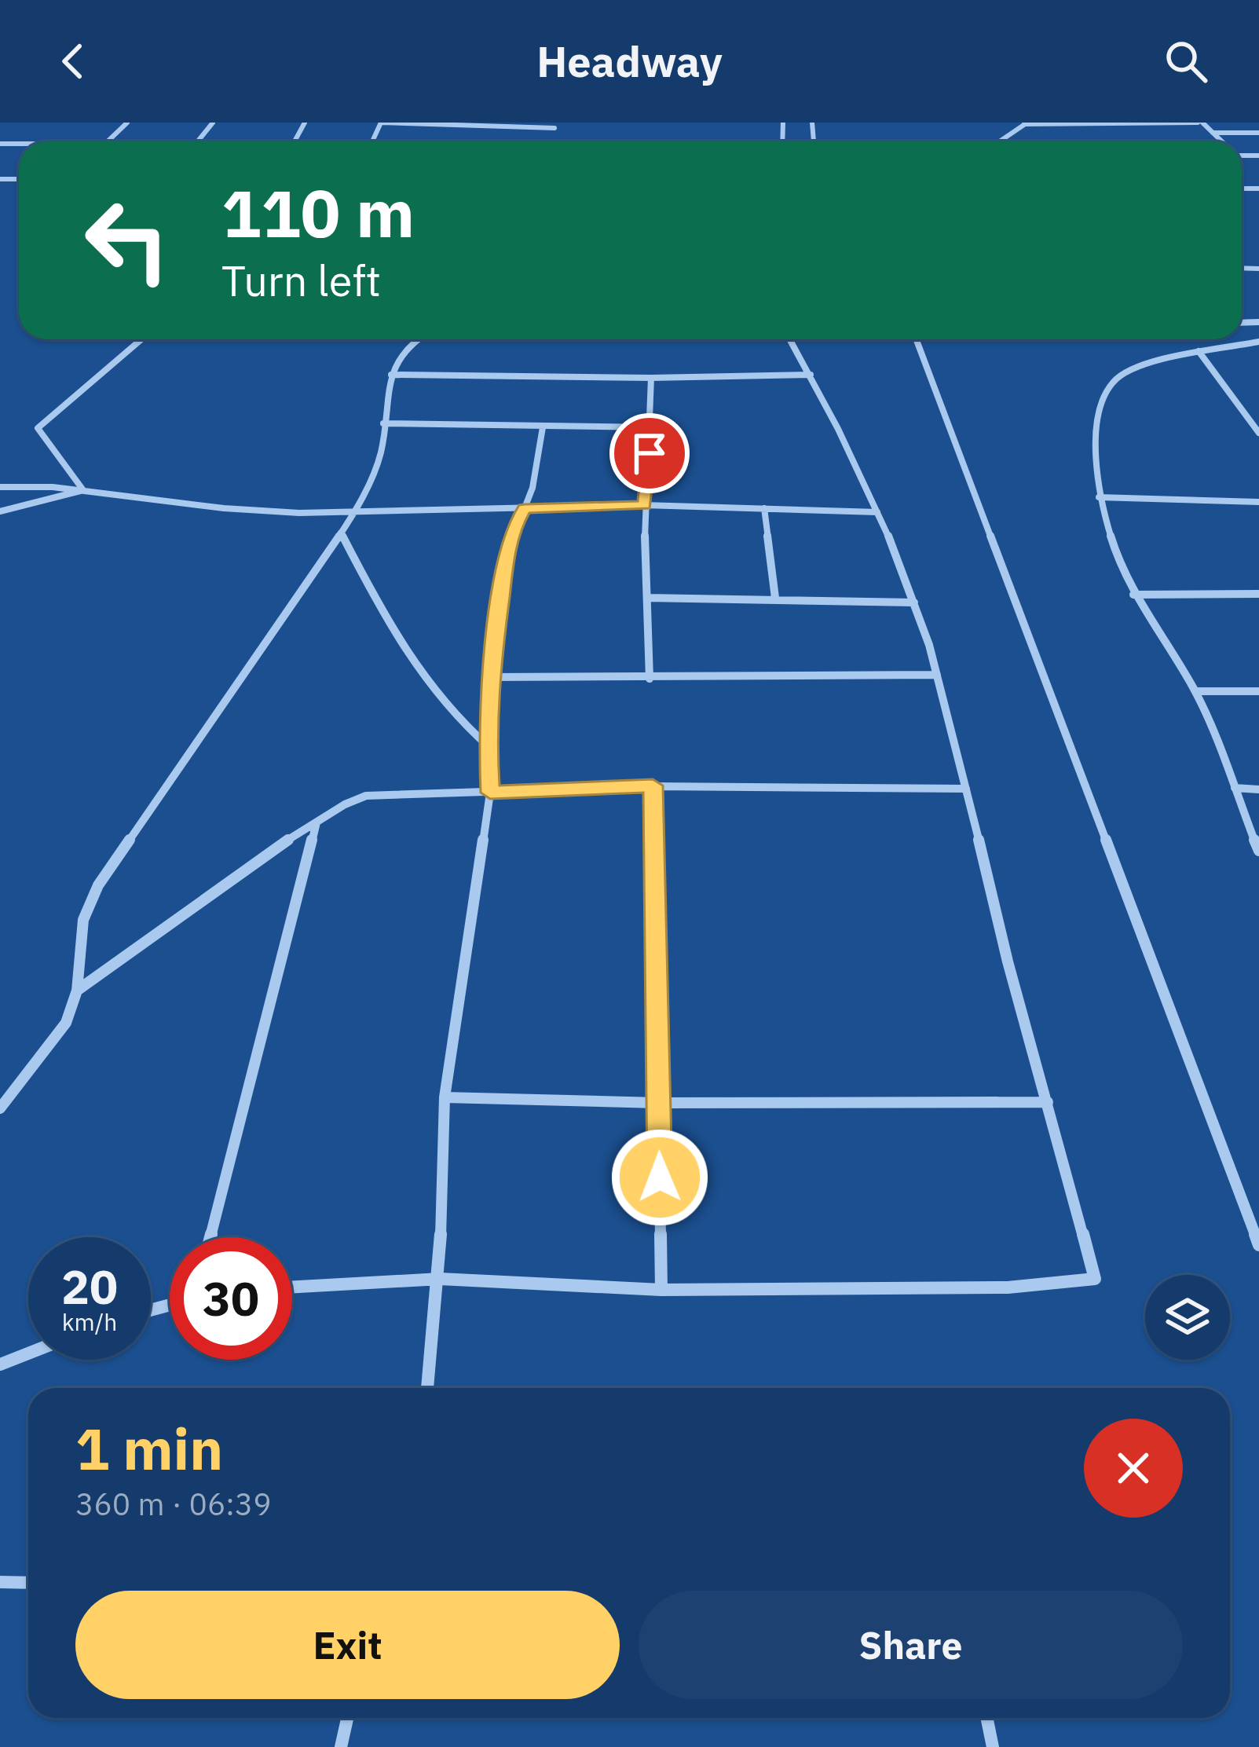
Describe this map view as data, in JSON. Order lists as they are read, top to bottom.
{
  "page": {
    "header": "Headway",
    "turn": ["110 m", "Turn left"],
    "speed": "20 km/h",
    "limit": "30",
    "heading": ["1 min", "360 m · 06:39"],
    "buttons": ["Exit", "Share"]
  }
}
